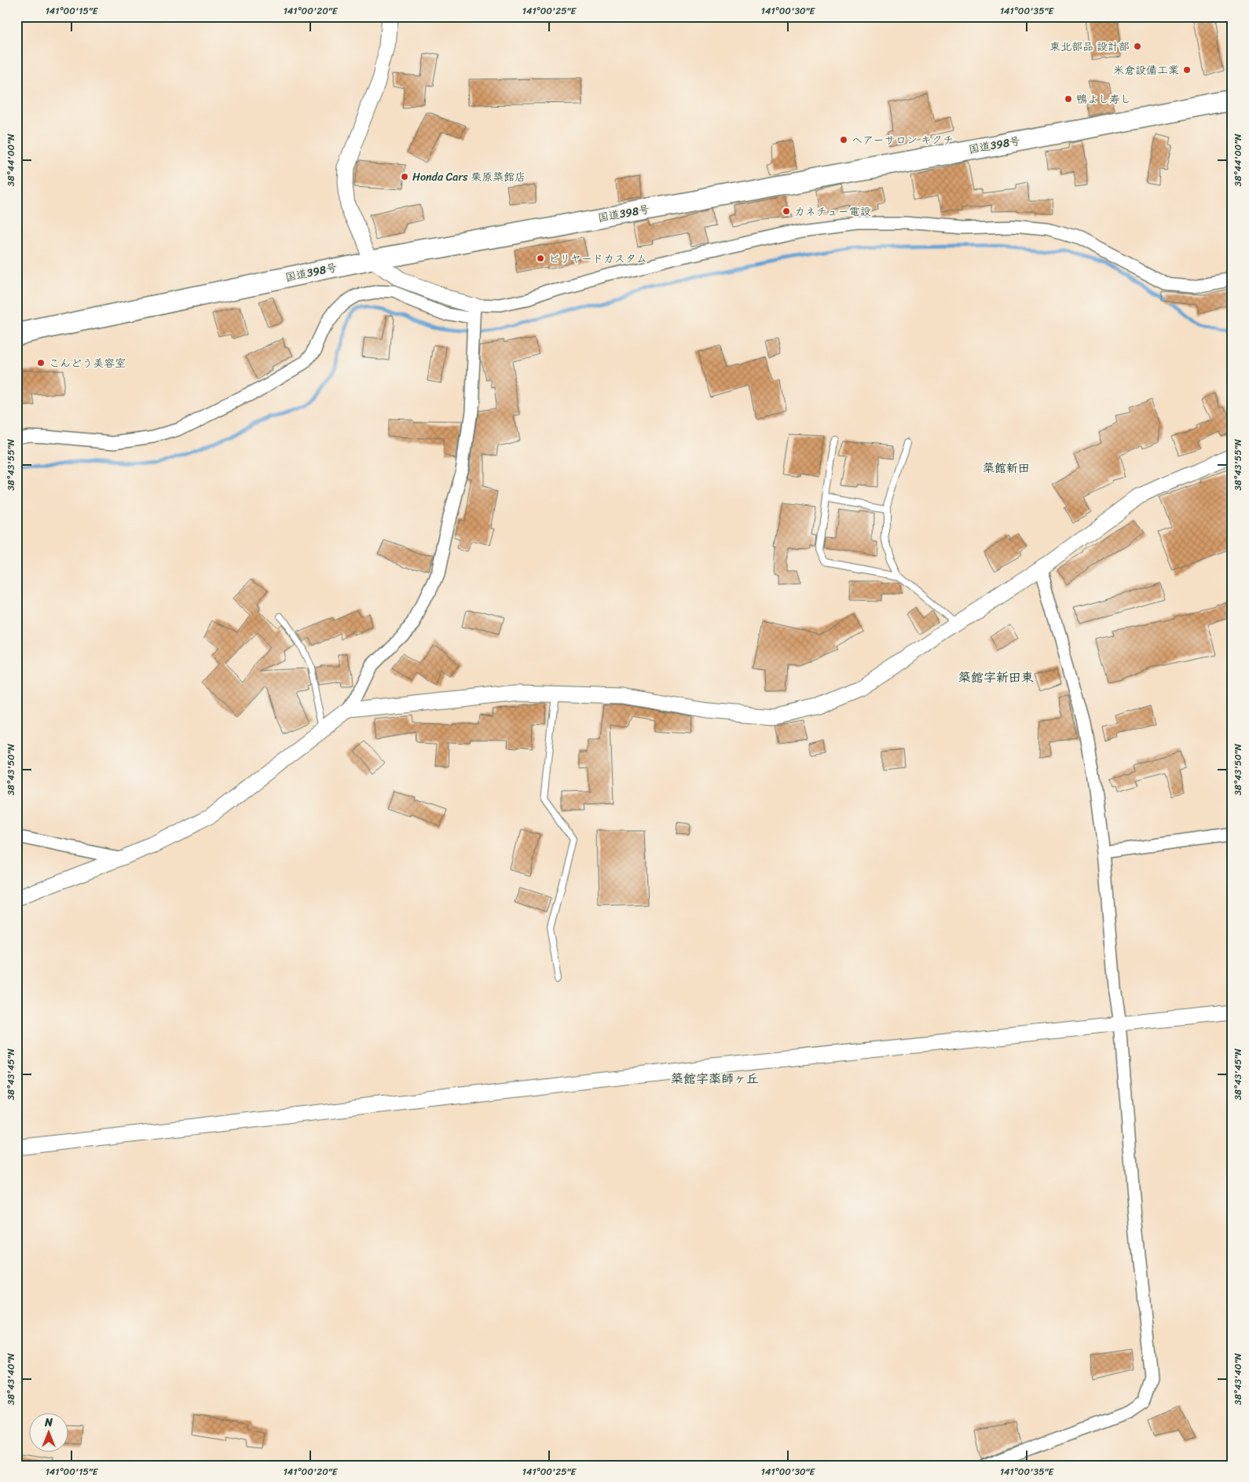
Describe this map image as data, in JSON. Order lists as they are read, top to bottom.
{
  "streets": {
    "highway": ["国道398号"]
  },
  "districts": ["築館新田", "築館字新田東", "築館字薬師ヶ丘"],
  "places": [
    "東北部品 設計部",
    "米倉設備工業",
    "鴨よし寿し",
    "ヘアーサロン キクチ",
    "Honda Cars 栗原築館店",
    "カネチュー電設",
    "ビリヤードカスタム",
    "こんどう美容室"
  ],
  "north": "top",
  "coordinates": [
    "141°00'15\"E",
    "141°00'20\"E",
    "141°00'25\"E",
    "141°00'30\"E",
    "141°00'35\"E",
    "38°44'00\"N",
    "38°43'55\"N",
    "38°43'50\"N",
    "38°43'45\"N",
    "38°43'40\"N"
  ]
}
